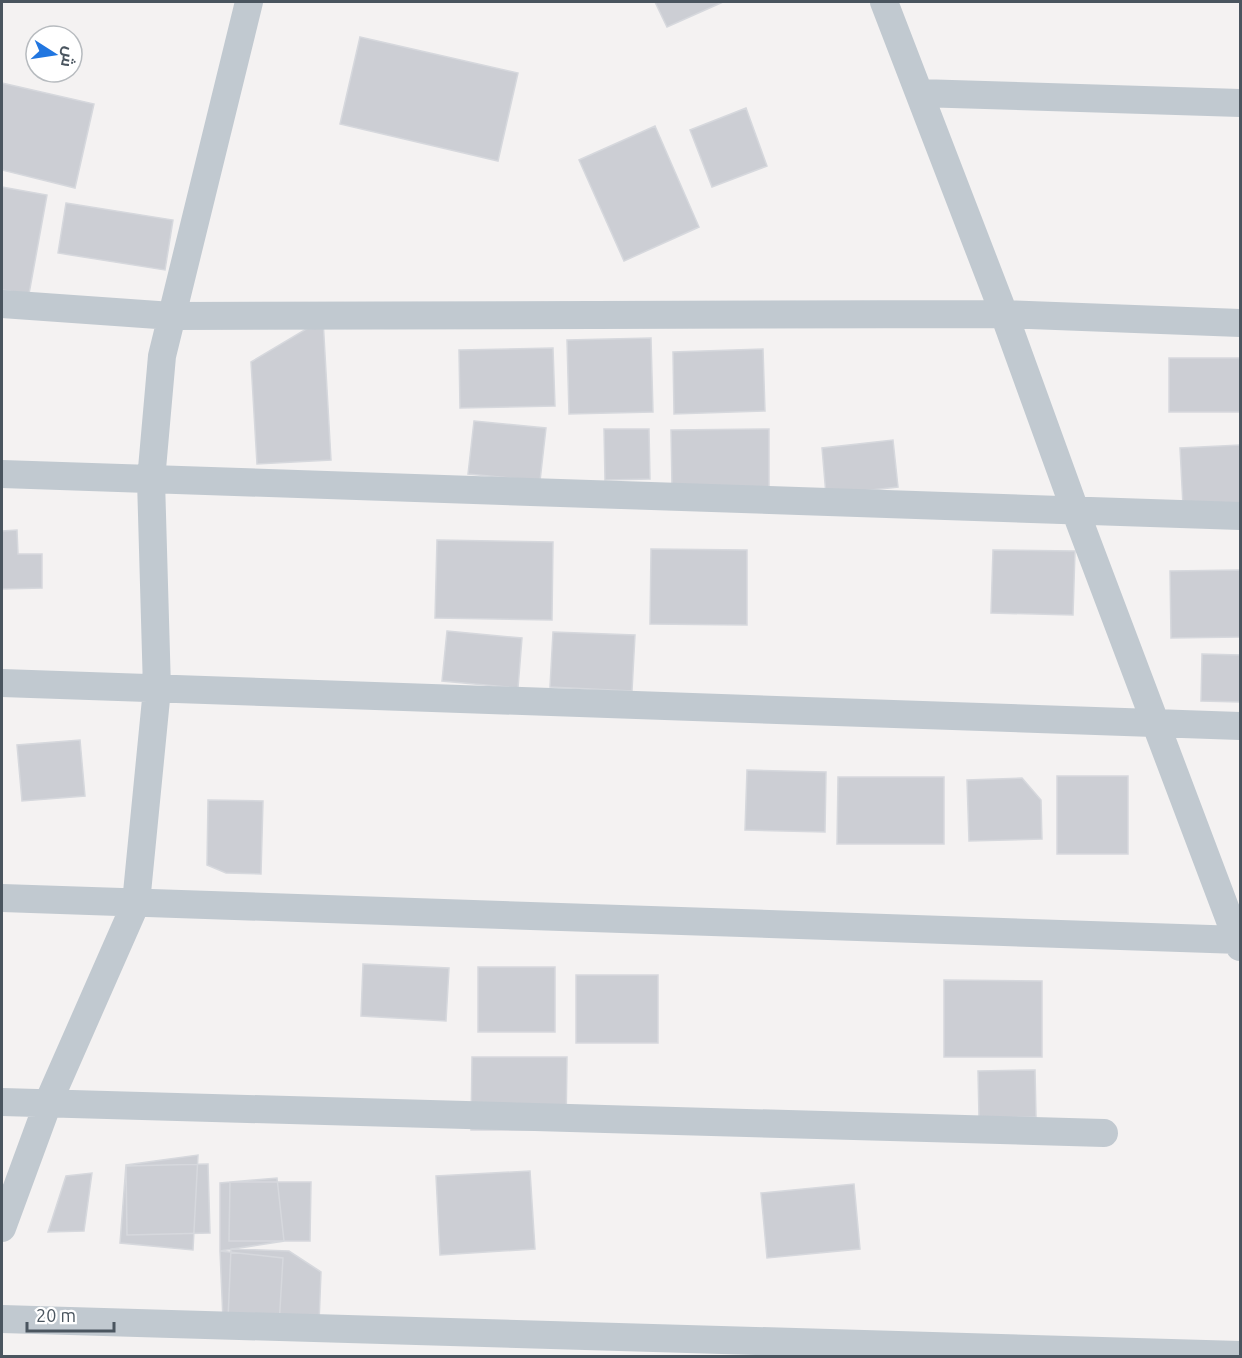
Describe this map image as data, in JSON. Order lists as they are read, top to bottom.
{
  "scale_bar": "20 m",
  "north": "right"
}
